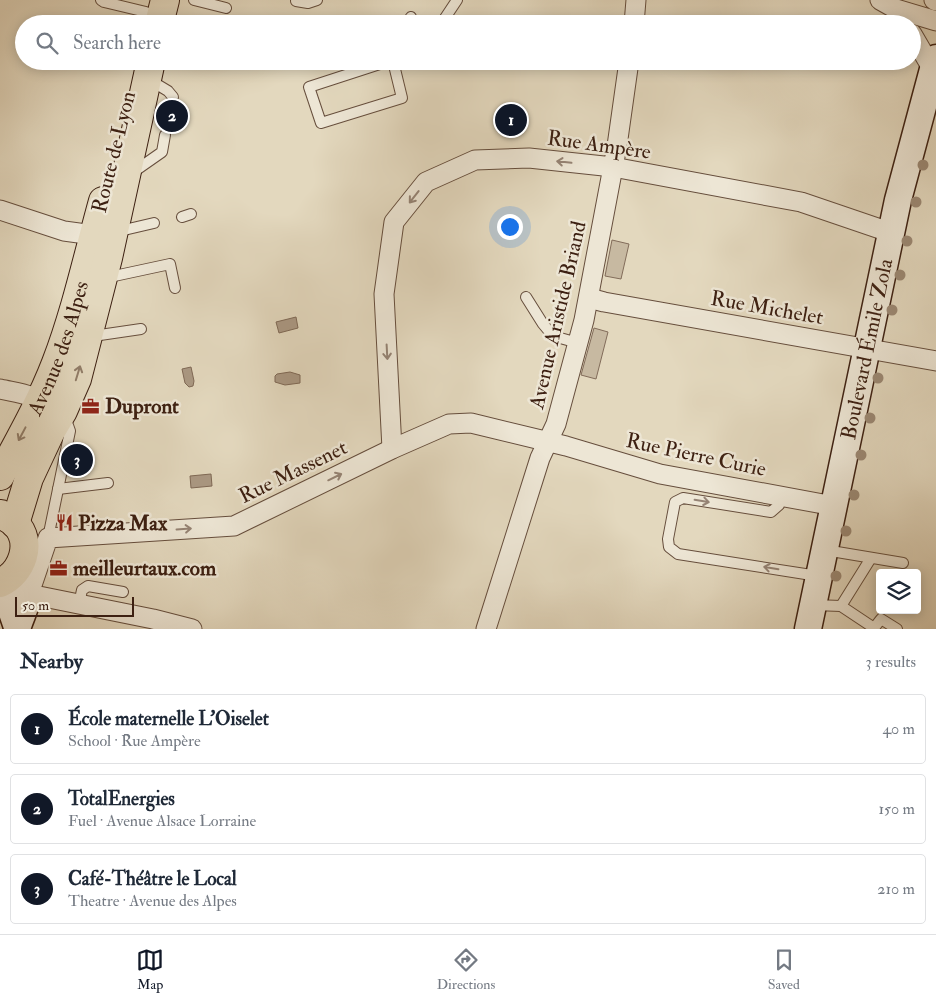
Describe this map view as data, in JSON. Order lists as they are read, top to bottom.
{
  "streets": {
    "main road": ["Route de Lyon", "Avenue des Alpes", "Boulevard Émile Zola"],
    "street": [
      "Rue Ampère",
      "Rue Michelet",
      "Avenue Aristide Briand",
      "Rue Pierre Curie",
      "Rue Massenet"
    ]
  },
  "crossings": [
    ["Rue Ampère", "Avenue Aristide Briand"],
    ["Rue Ampère", "Boulevard Émile Zola"],
    ["Rue Ampère", "Rue Massenet"],
    ["Route de Lyon", "Avenue des Alpes"],
    ["Rue Michelet", "Avenue Aristide Briand"],
    ["Rue Michelet", "Boulevard Émile Zola"],
    ["Avenue Aristide Briand", "Rue Pierre Curie"],
    ["Avenue Aristide Briand", "Rue Massenet"],
    ["Boulevard Émile Zola", "Rue Pierre Curie"],
    ["Rue Pierre Curie", "Rue Massenet"]
  ],
  "one_way": ["Rue Massenet"],
  "places": {
    "office": ["Dupront", "meilleurtaux.com"],
    "restaurant": ["Pizza Max"]
  },
  "scale_bar": "50 m",
  "page": {
    "search": "Search here",
    "pins": ["2", "1", "3"],
    "scale": "50 m",
    "heading": ["Nearby", "3 results"],
    "list": [
      {
        "mark": "1",
        "name": "École maternelle L'Oiselet",
        "note": "School · Rue Ampère",
        "value": "40 m"
      },
      {
        "mark": "2",
        "name": "TotalEnergies",
        "note": "Fuel · Avenue Alsace Lorraine",
        "value": "150 m"
      },
      {
        "mark": "3",
        "name": "Café-Théâtre le Local",
        "note": "Theatre · Avenue des Alpes",
        "value": "210 m"
      }
    ],
    "nav": ["Map", "Directions", "Saved"]
  }
}
